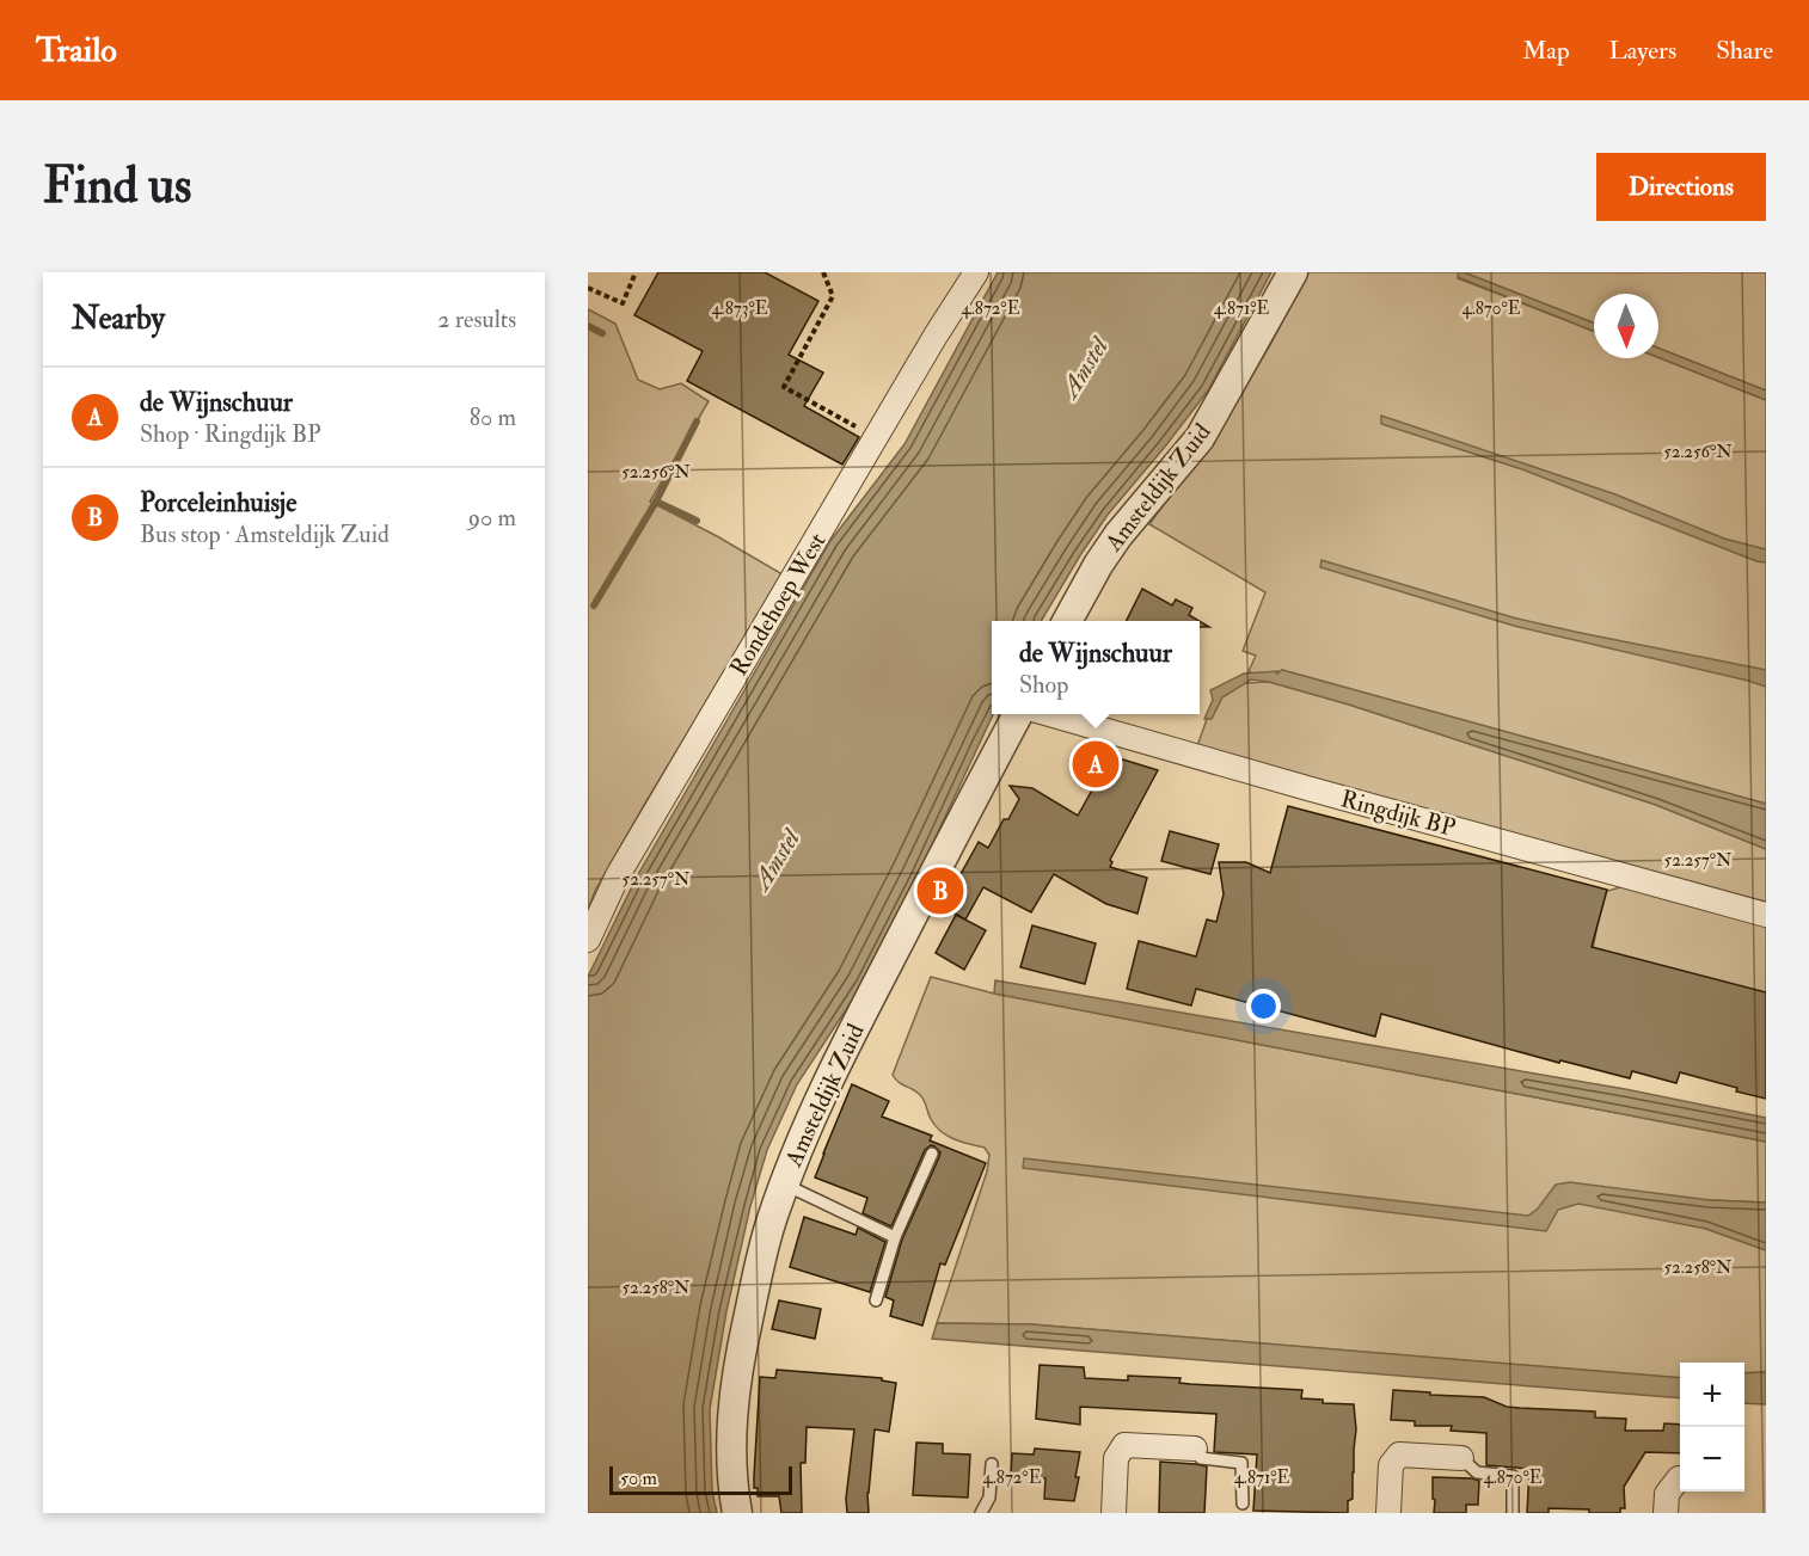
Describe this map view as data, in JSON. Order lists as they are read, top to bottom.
{
  "streets": {
    "street": ["Amsteldijk Zuid", "Rondehoep West", "Ringdijk BP"]
  },
  "water": ["Amstel"],
  "scale_bar": "50 m",
  "north": "bottom",
  "page": {
    "header": "Trailo",
    "nav": ["Map", "Layers", "Share"],
    "buttons": "Directions",
    "title": "Find us",
    "heading": ["Nearby", "2 results"],
    "list": [
      {
        "mark": "A",
        "name": "de Wijnschuur",
        "note": "Shop · Ringdijk BP",
        "value": "80 m"
      },
      {
        "mark": "B",
        "name": "Porceleinhuisje",
        "note": "Bus stop · Amsteldijk Zuid",
        "value": "90 m"
      }
    ],
    "popup": ["de Wijnschuur", "Shop"],
    "pins": ["A", "B"],
    "map_buttons": ["+", "−"],
    "scale": "50 m"
  },
  "coordinates": [
    "4.873°E",
    "4.872°E",
    "4.871°E",
    "4.870°E",
    "52.256°N",
    "52.257°N",
    "52.258°N"
  ]
}
